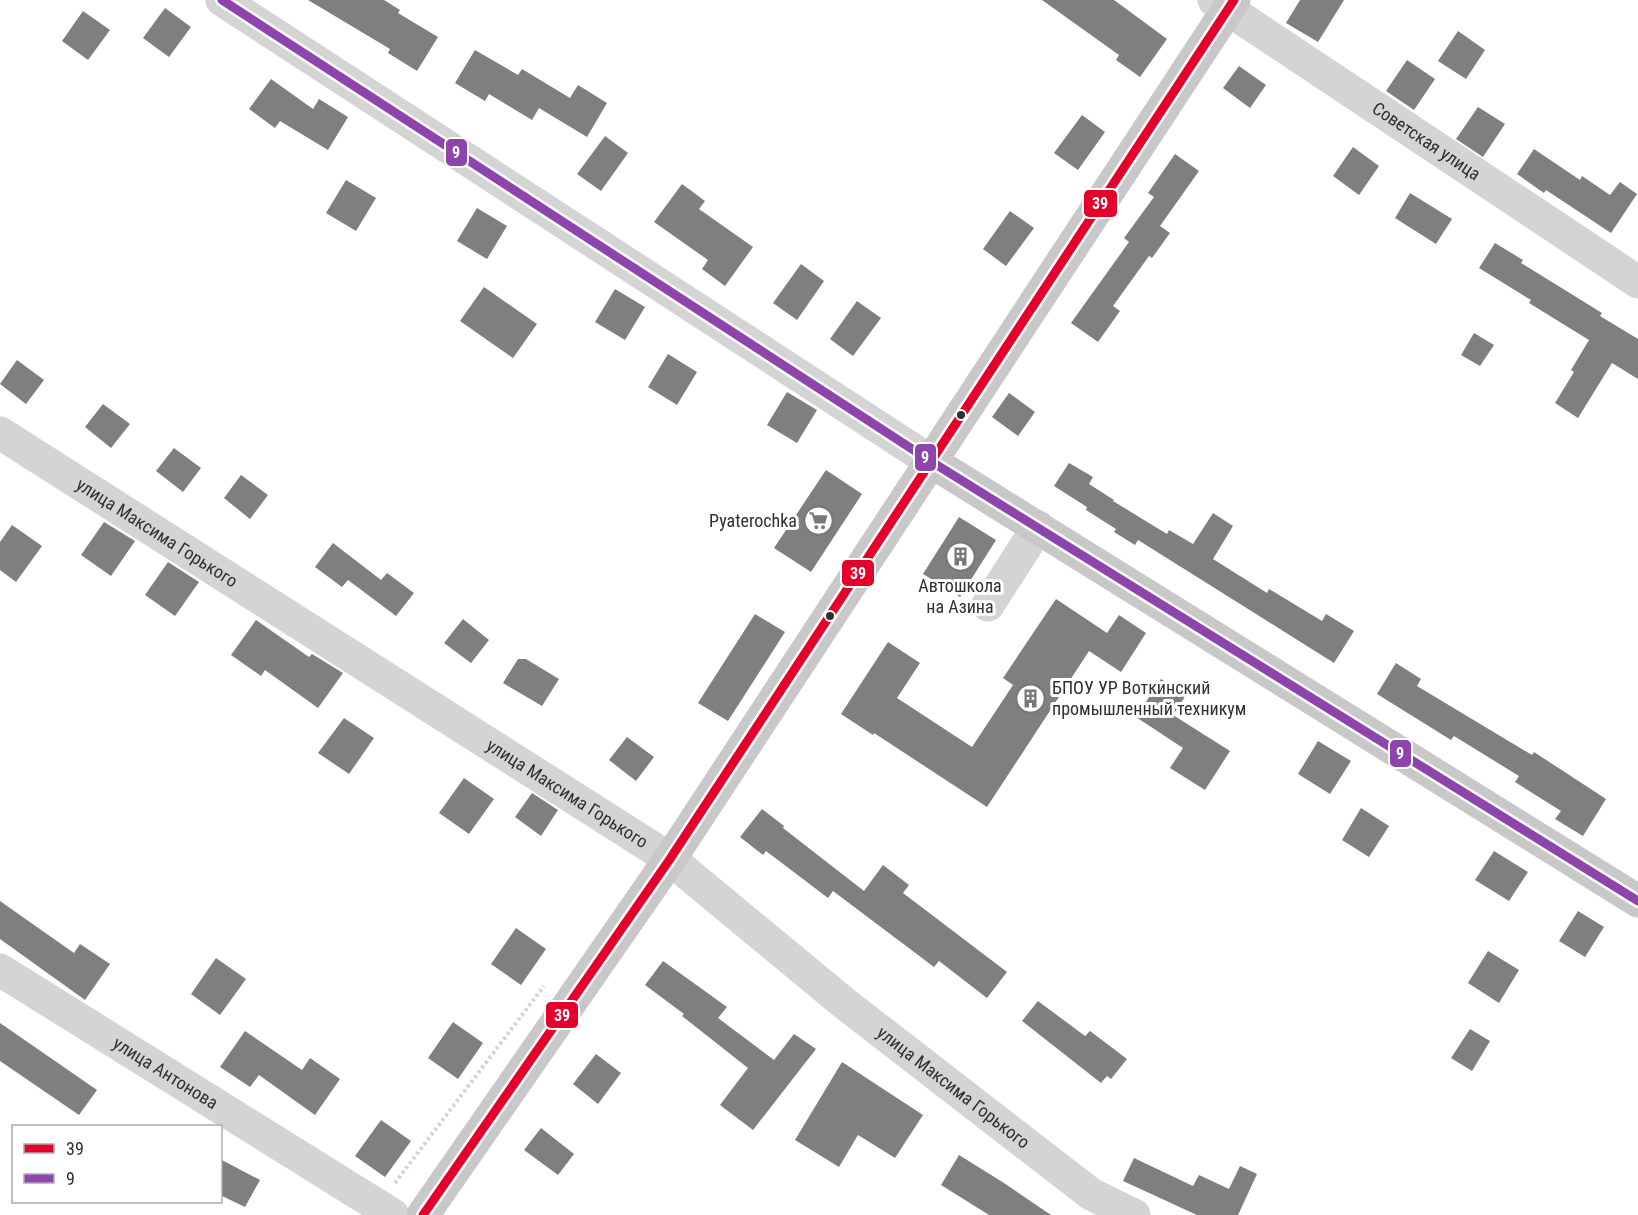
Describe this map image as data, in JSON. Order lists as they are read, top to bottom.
{
  "streets": {
    "street": ["Советская улица", "улица Максима Горького", "улица Антонова"]
  },
  "places": {
    "supermarket": ["Pyaterochka"],
    "building": ["Автошкола на Азина", "БПОУ УР Воткинский промышленный техникум"]
  },
  "lines": ["transit line 39", "transit line 9"],
  "legend": ["39", "9"]
}
